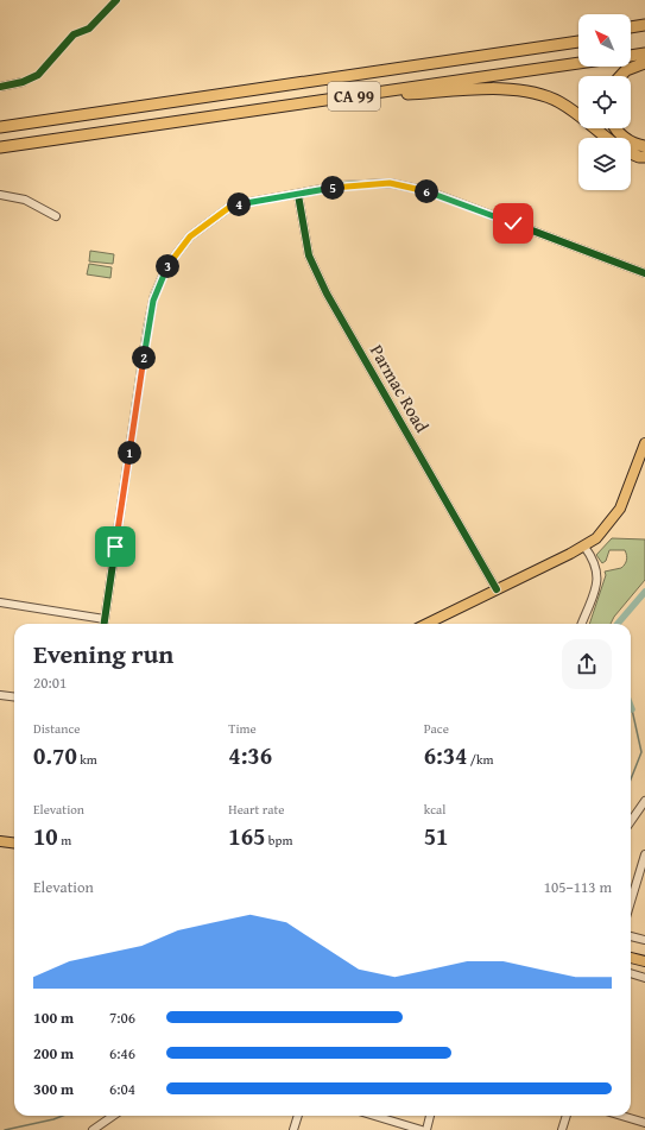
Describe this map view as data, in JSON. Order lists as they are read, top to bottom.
{
  "streets": {
    "highway": ["CA 99"],
    "street": ["Parmac Road"]
  },
  "north": "top left",
  "page": {
    "pins": [
      "5",
      "6",
      "4",
      "3",
      "2",
      "1"
    ],
    "heading": ["Evening run", "20:01"],
    "stats": [
      ["Distance", "0.70 km"],
      ["Time", "4:36"],
      ["Pace", "6:34 /km"],
      ["Elevation", "10 m"],
      ["Heart rate", "165 bpm"],
      ["kcal", "51"]
    ],
    "chart": ["Elevation", "105–113 m"],
    "list": [
      {
        "name": "100 m",
        "note": "7:06"
      },
      {
        "name": "200 m",
        "note": "6:46"
      },
      {
        "name": "300 m",
        "note": "6:04"
      }
    ]
  }
}
